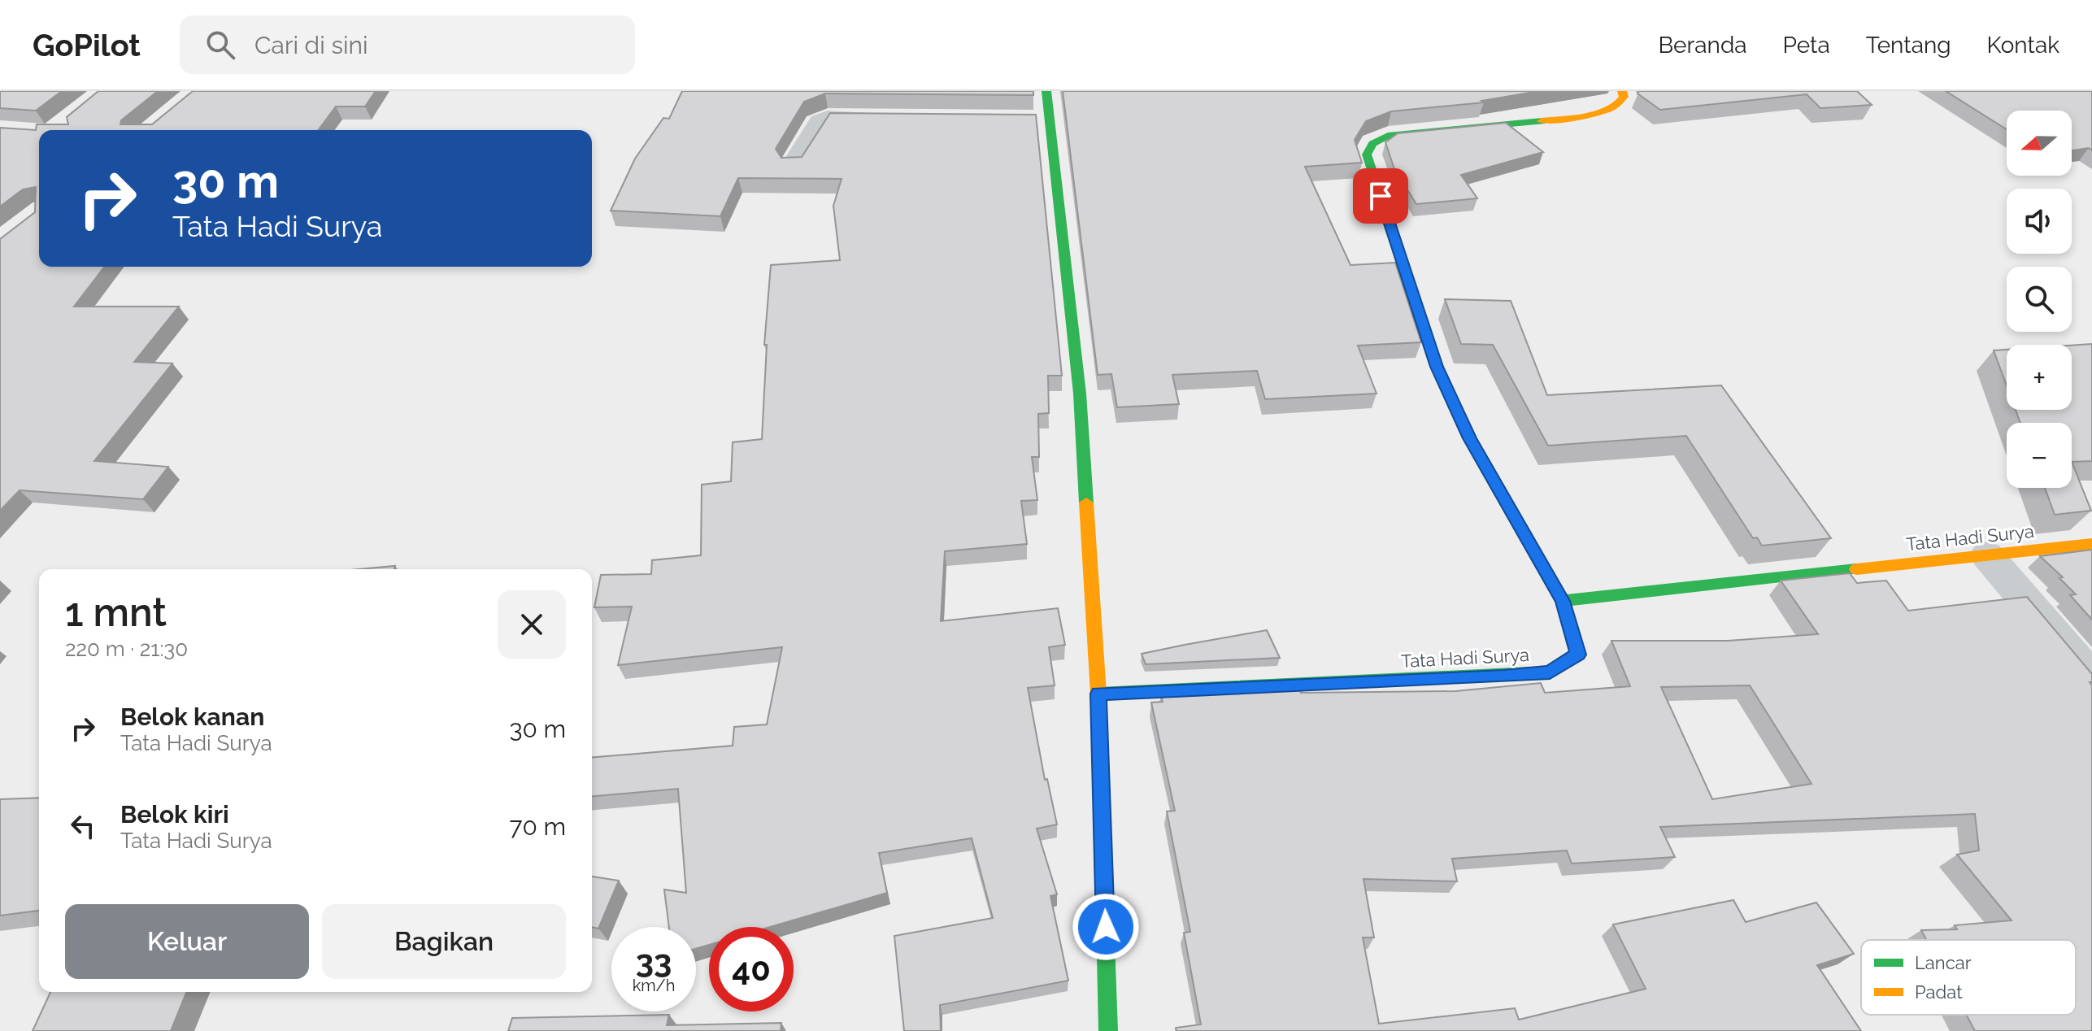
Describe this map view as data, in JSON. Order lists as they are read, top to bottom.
{
  "streets": {
    "street": ["Tata Hadi Surya"]
  },
  "legend": ["Lancar", "Padat"],
  "north": "left",
  "page": {
    "header": "GoPilot",
    "search": "Cari di sini",
    "nav": [
      "Beranda",
      "Peta",
      "Tentang",
      "Kontak"
    ],
    "map_buttons": ["+", "−"],
    "turn": ["30 m", "Tata Hadi Surya"],
    "heading": ["1 mnt", "220 m · 21:30"],
    "list": [
      {
        "name": "Belok kanan",
        "note": "Tata Hadi Surya",
        "value": "30 m"
      },
      {
        "name": "Belok kiri",
        "note": "Tata Hadi Surya",
        "value": "70 m"
      }
    ],
    "buttons": ["Keluar", "Bagikan"],
    "speed": "33 km/h",
    "limit": "40"
  }
}
